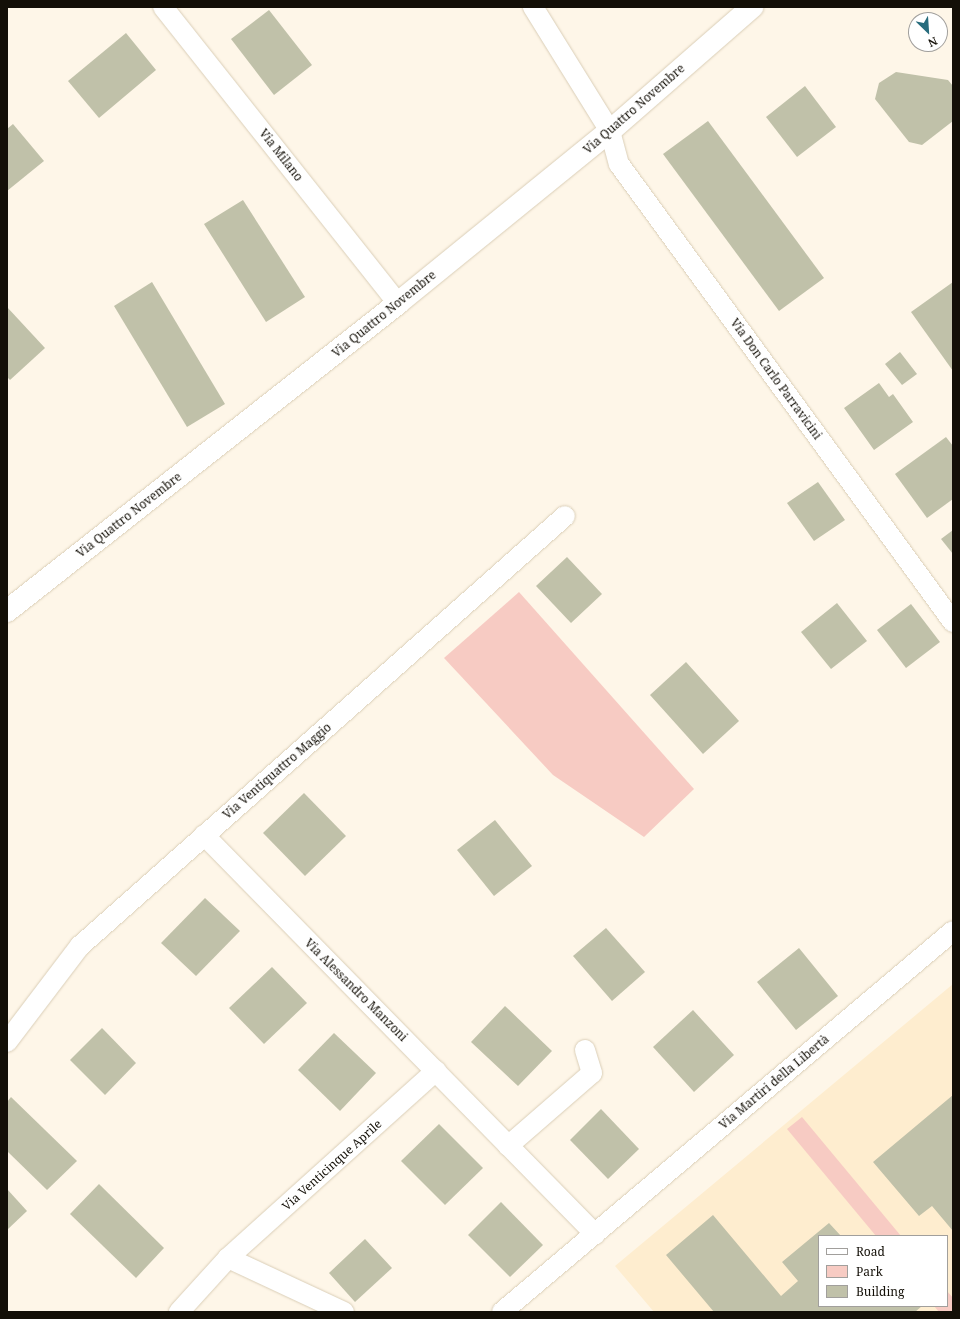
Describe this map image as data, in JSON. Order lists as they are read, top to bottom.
{
  "streets": {
    "street": [
      "Via Quattro Novembre",
      "Via Milano",
      "Via Don Carlo Parravicini",
      "Via Ventiquattro Maggio",
      "Via Alessandro Manzoni",
      "Via Martiri della Libertà",
      "Via Venticinque Aprile"
    ]
  },
  "crossings": [
    ["Via Quattro Novembre", "Via Milano"],
    ["Via Quattro Novembre", "Via Don Carlo Parravicini"],
    ["Via Ventiquattro Maggio", "Via Alessandro Manzoni"],
    ["Via Alessandro Manzoni", "Via Martiri della Libertà"],
    ["Via Alessandro Manzoni", "Via Venticinque Aprile"]
  ],
  "legend": ["Road", "Park", "Building"],
  "north": "bottom right"
}
